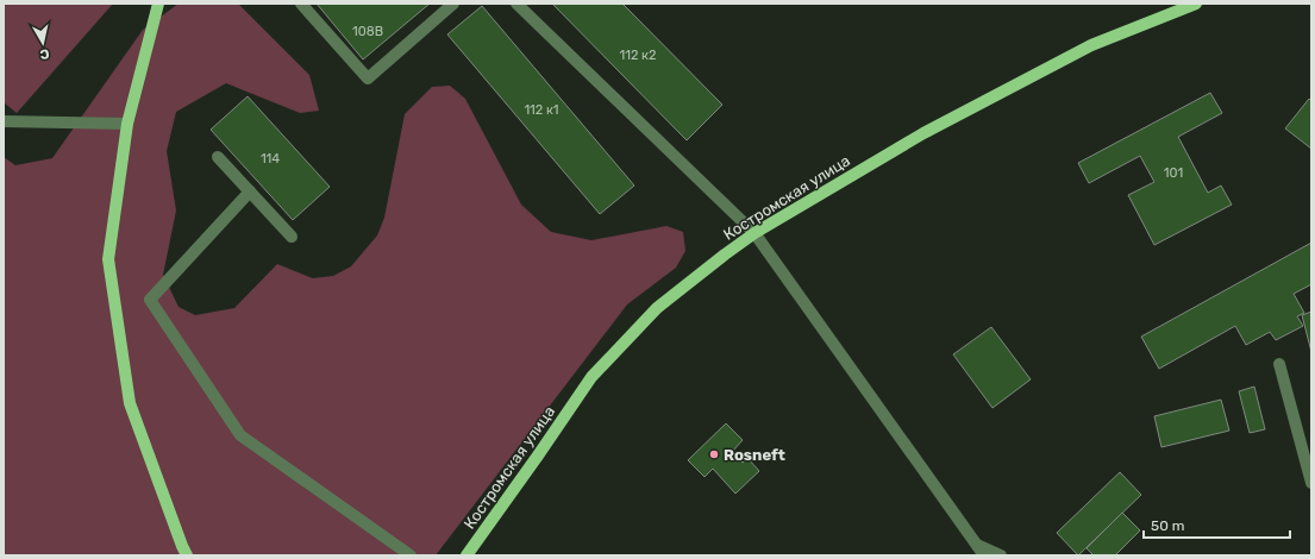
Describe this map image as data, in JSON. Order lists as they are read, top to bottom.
{
  "streets": {
    "main road": ["Костромская улица"]
  },
  "places": ["Rosneft"],
  "house_numbers": [
    "108В",
    "112 к2",
    "112 к1",
    "114",
    "101"
  ],
  "scale_bar": "50 m",
  "north": "bottom"
}
